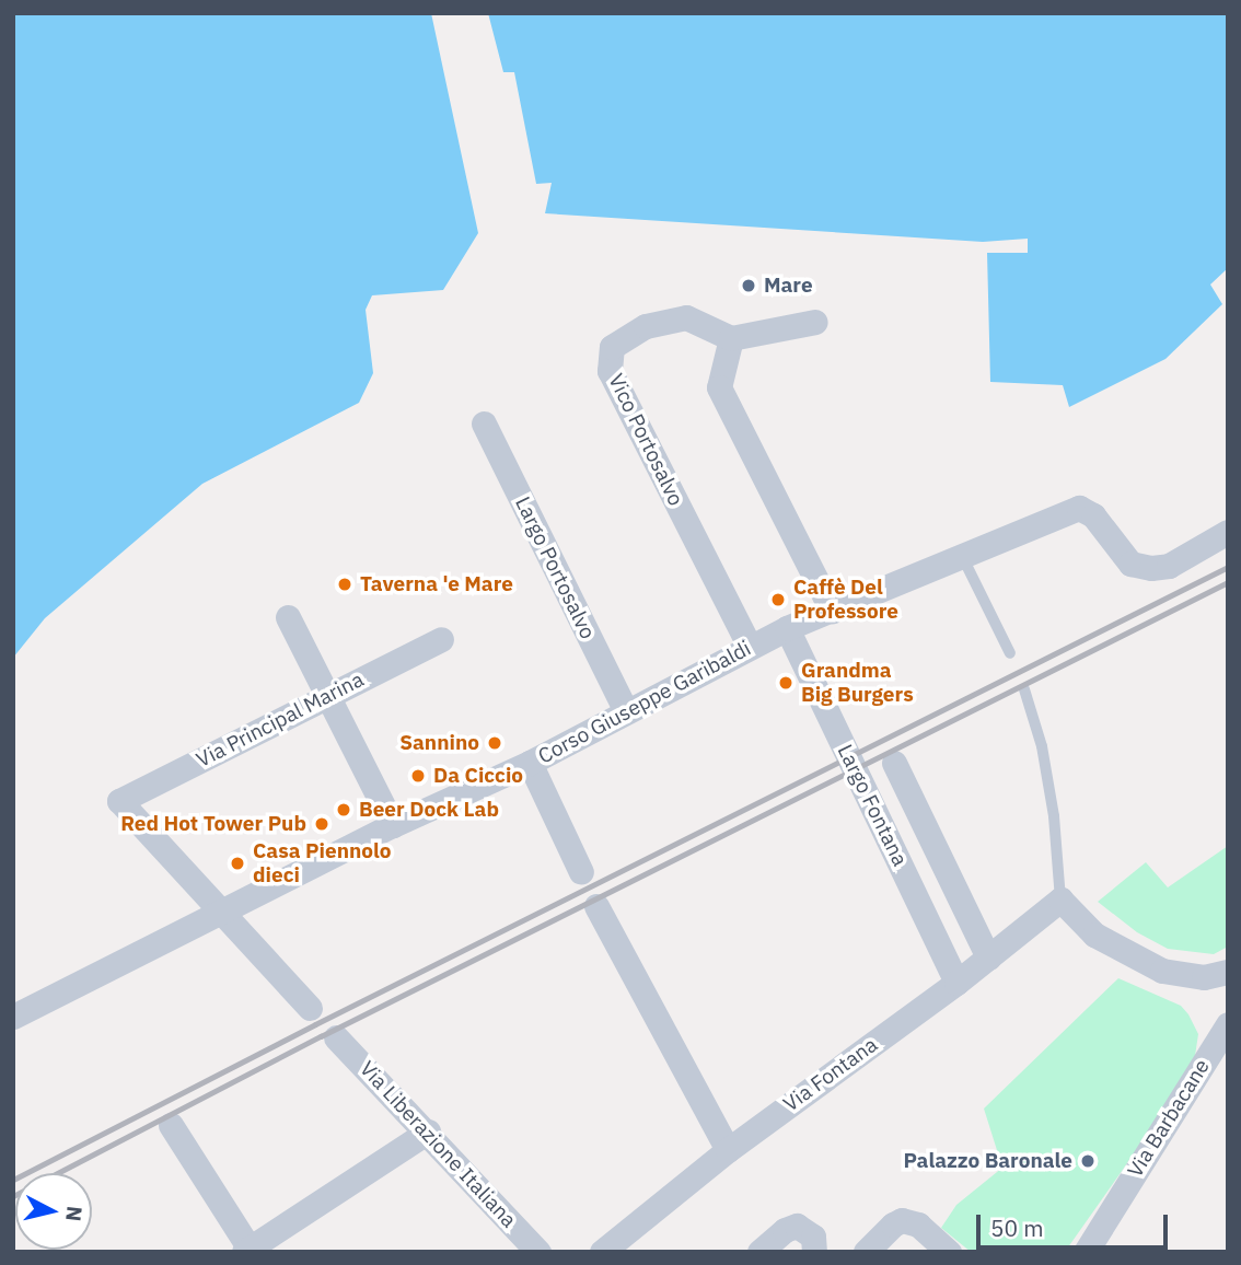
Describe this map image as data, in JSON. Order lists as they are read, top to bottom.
{
  "streets": {
    "street": [
      "Vico Portosalvo",
      "Largo Portosalvo",
      "Corso Giuseppe Garibaldi",
      "Via Principal Marina",
      "Largo Fontana",
      "Via Fontana",
      "Via Barbacane",
      "Via Liberazione Italiana"
    ]
  },
  "crossings": [
    ["Vico Portosalvo", "Corso Giuseppe Garibaldi"],
    ["Largo Portosalvo", "Corso Giuseppe Garibaldi"],
    ["Corso Giuseppe Garibaldi", "Via Principal Marina"],
    ["Corso Giuseppe Garibaldi", "Largo Fontana"],
    ["Largo Fontana", "Via Fontana"]
  ],
  "places": [
    "Mare",
    "Taverna 'e Mare",
    "Caffè Del Professore",
    "Grandma Big Burgers",
    "Sannino",
    "Da Ciccio",
    "Beer Dock Lab",
    "Red Hot Tower Pub",
    "Casa Piennolo dieci",
    "Palazzo Baronale"
  ],
  "scale_bar": "50 m",
  "north": "right"
}
